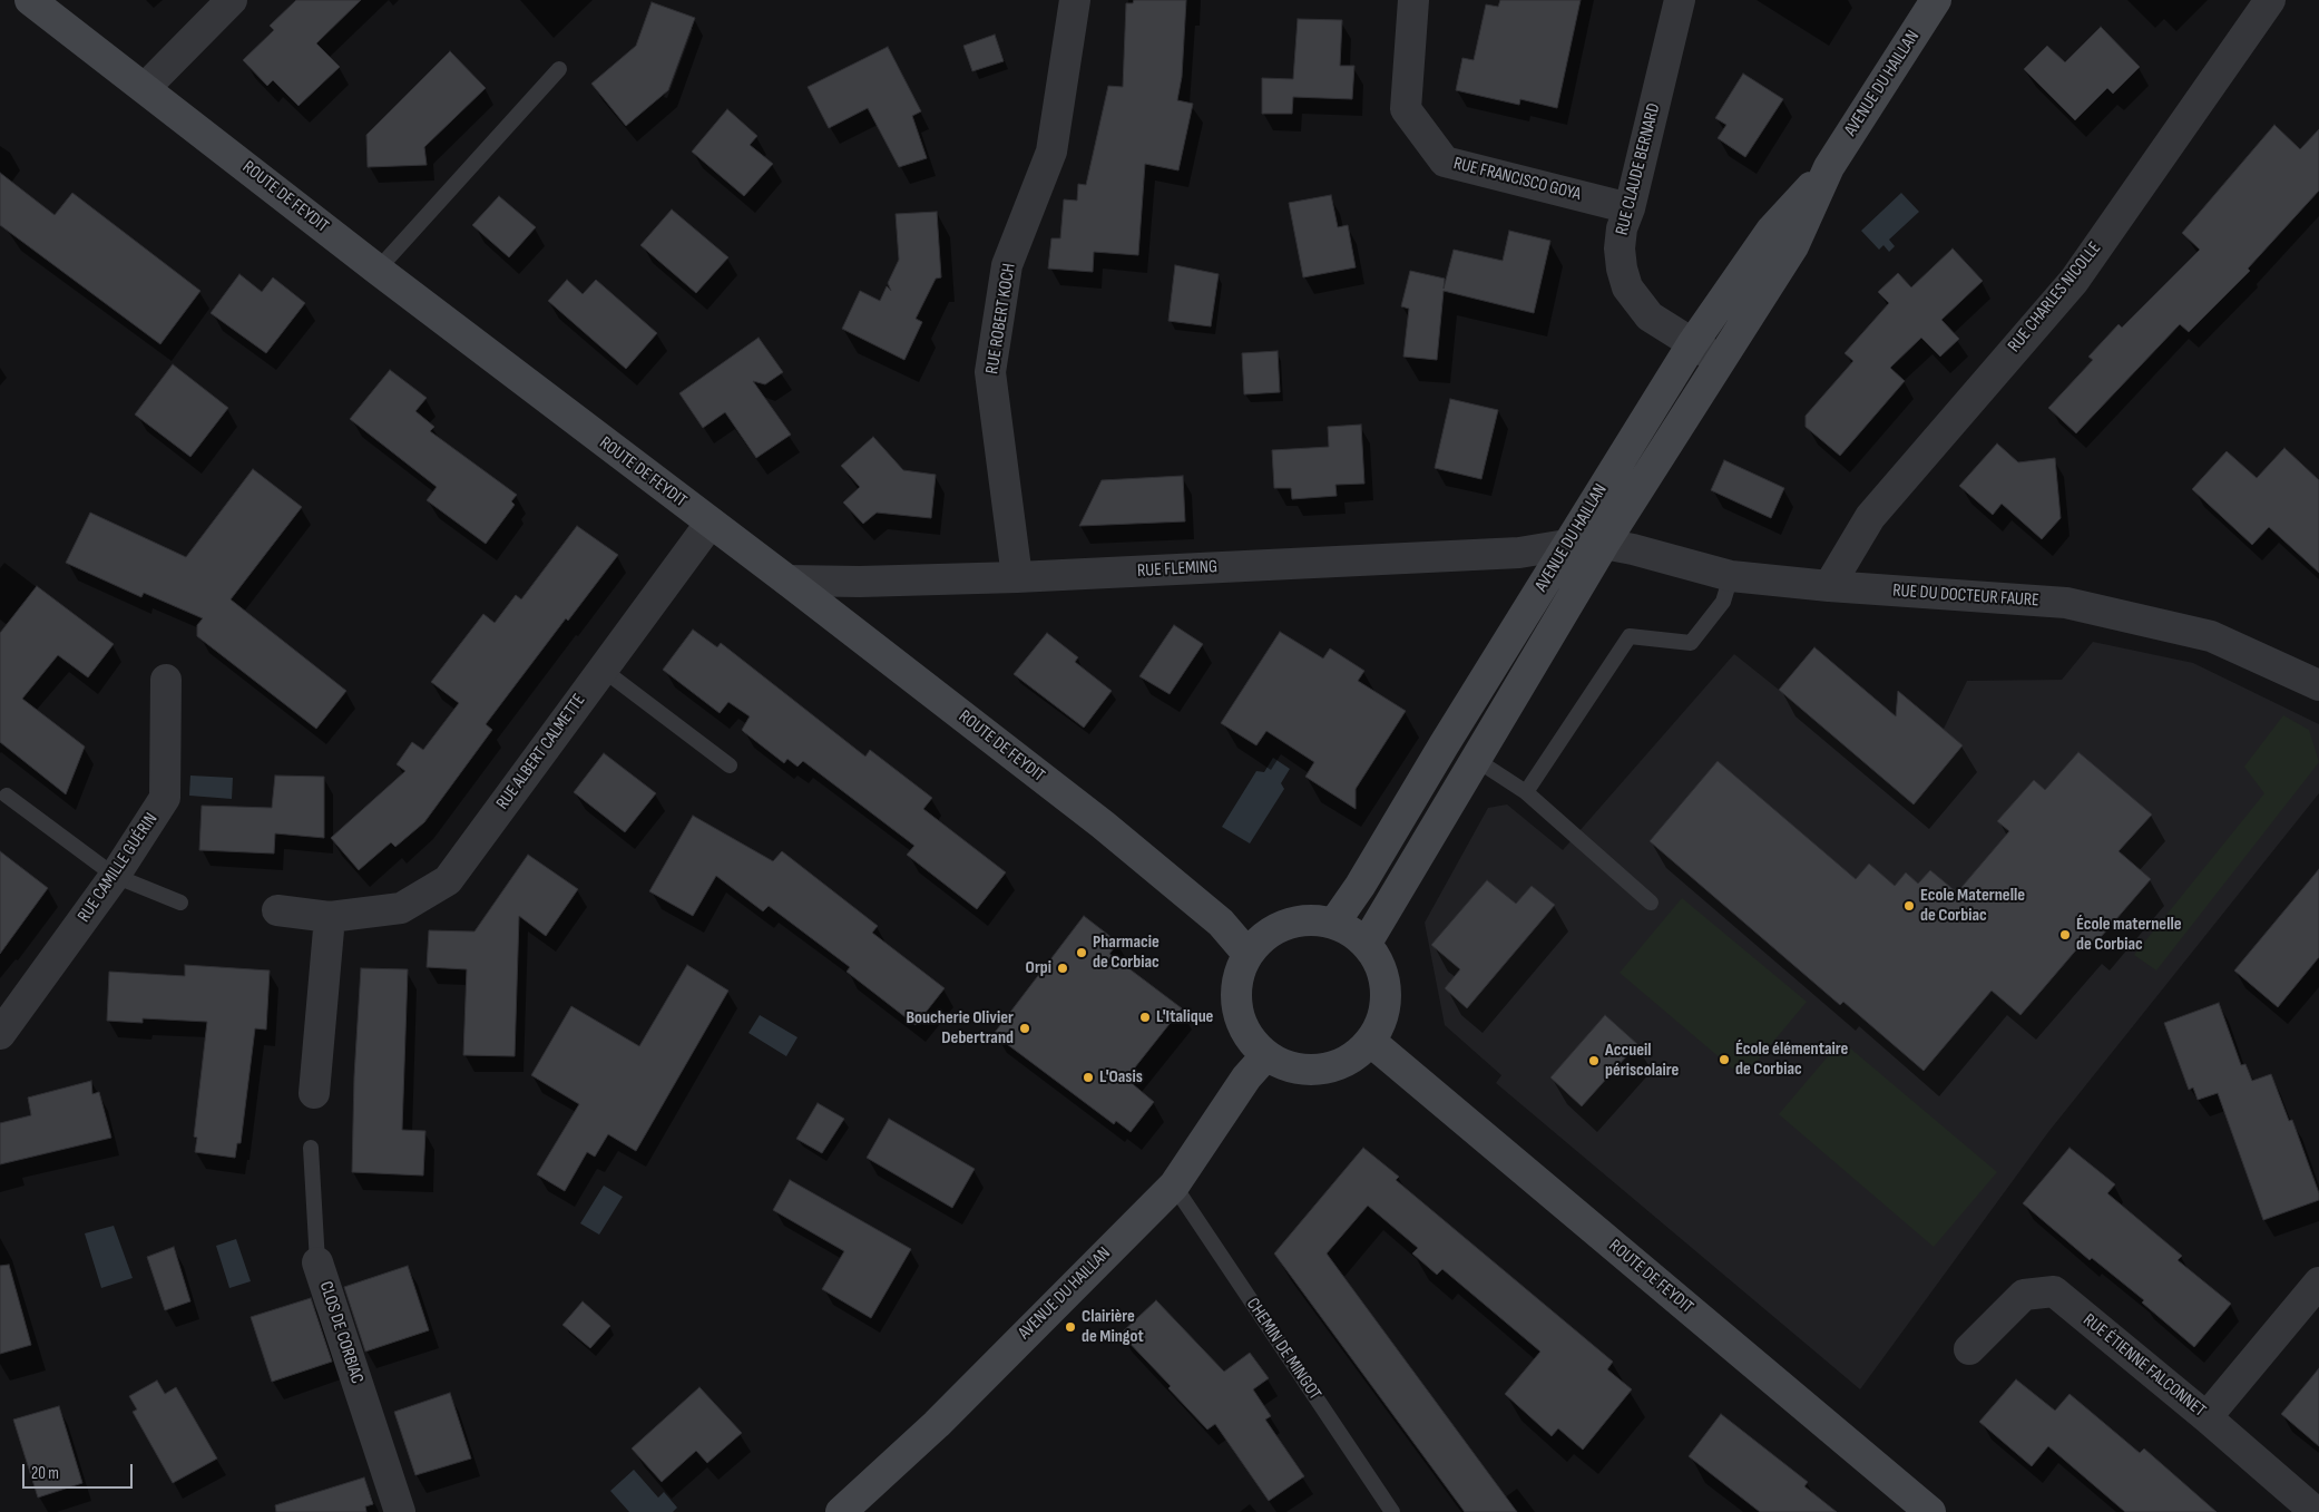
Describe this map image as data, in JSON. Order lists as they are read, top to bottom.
{
  "streets": {
    "street": [
      "AVENUE DU HAILLAN",
      "RUE CLAUDE BERNARD",
      "RUE FRANCISCO GOYA",
      "ROUTE DE FEYDIT",
      "RUE CHARLES NICOLLE",
      "RUE ROBERT KOCH",
      "RUE FLEMING",
      "RUE DU DOCTEUR FAURE",
      "RUE ALBERT CALMETTE",
      "RUE CAMILLE GUÉRIN",
      "CLOS DE CORBIAC",
      "RUE ÉTIENNE FALCONNET"
    ],
    "lane": ["CHEMIN DE MINGOT"]
  },
  "crossings": [
    ["AVENUE DU HAILLAN", "RUE CLAUDE BERNARD"],
    ["AVENUE DU HAILLAN", "ROUTE DE FEYDIT"],
    ["AVENUE DU HAILLAN", "RUE FLEMING"],
    ["AVENUE DU HAILLAN", "RUE DU DOCTEUR FAURE"],
    ["AVENUE DU HAILLAN", "CHEMIN DE MINGOT"],
    ["RUE CLAUDE BERNARD", "RUE FRANCISCO GOYA"],
    ["ROUTE DE FEYDIT", "RUE FLEMING"],
    ["ROUTE DE FEYDIT", "RUE ALBERT CALMETTE"],
    ["RUE CHARLES NICOLLE", "RUE DU DOCTEUR FAURE"],
    ["RUE ROBERT KOCH", "RUE FLEMING"],
    ["RUE FLEMING", "RUE DU DOCTEUR FAURE"]
  ],
  "places": [
    "Ecole Maternelle de Corbiac",
    "École maternelle de Corbiac",
    "Pharmacie de Corbiac",
    "Orpi",
    "L'Italique",
    "Boucherie Olivier Debertrand",
    "École élémentaire de Corbiac",
    "Accueil périscolaire",
    "L'Oasis",
    "Clairière de Mingot"
  ],
  "scale_bar": "20 m"
}
